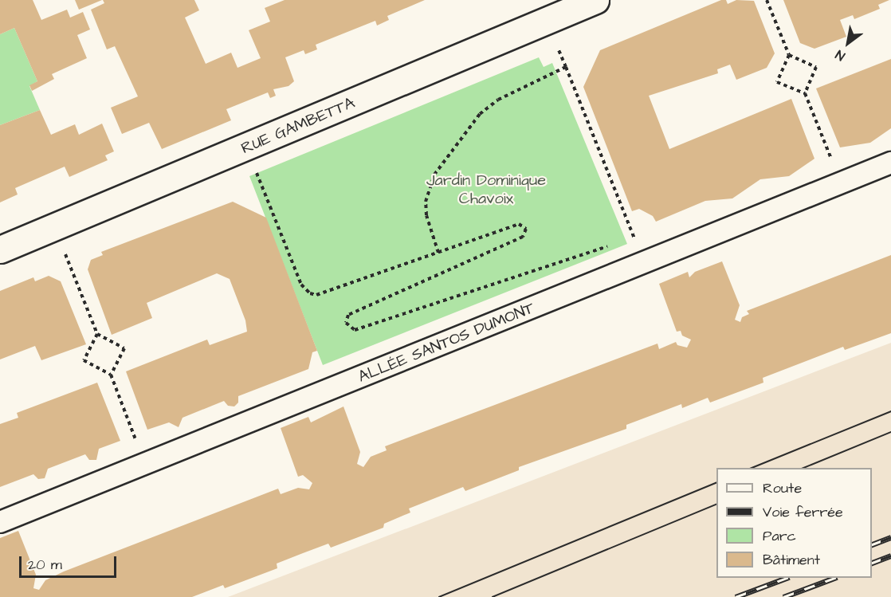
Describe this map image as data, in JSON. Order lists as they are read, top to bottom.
{
  "streets": {
    "street": ["RUE GAMBETTA", "ALLÉE SANTOS DUMONT"]
  },
  "parks": ["Jardin Dominique Chavoix"],
  "legend": [
    "Route",
    "Voie ferrée",
    "Parc",
    "Bâtiment"
  ],
  "scale_bar": "20 m",
  "north": "bottom left"
}
